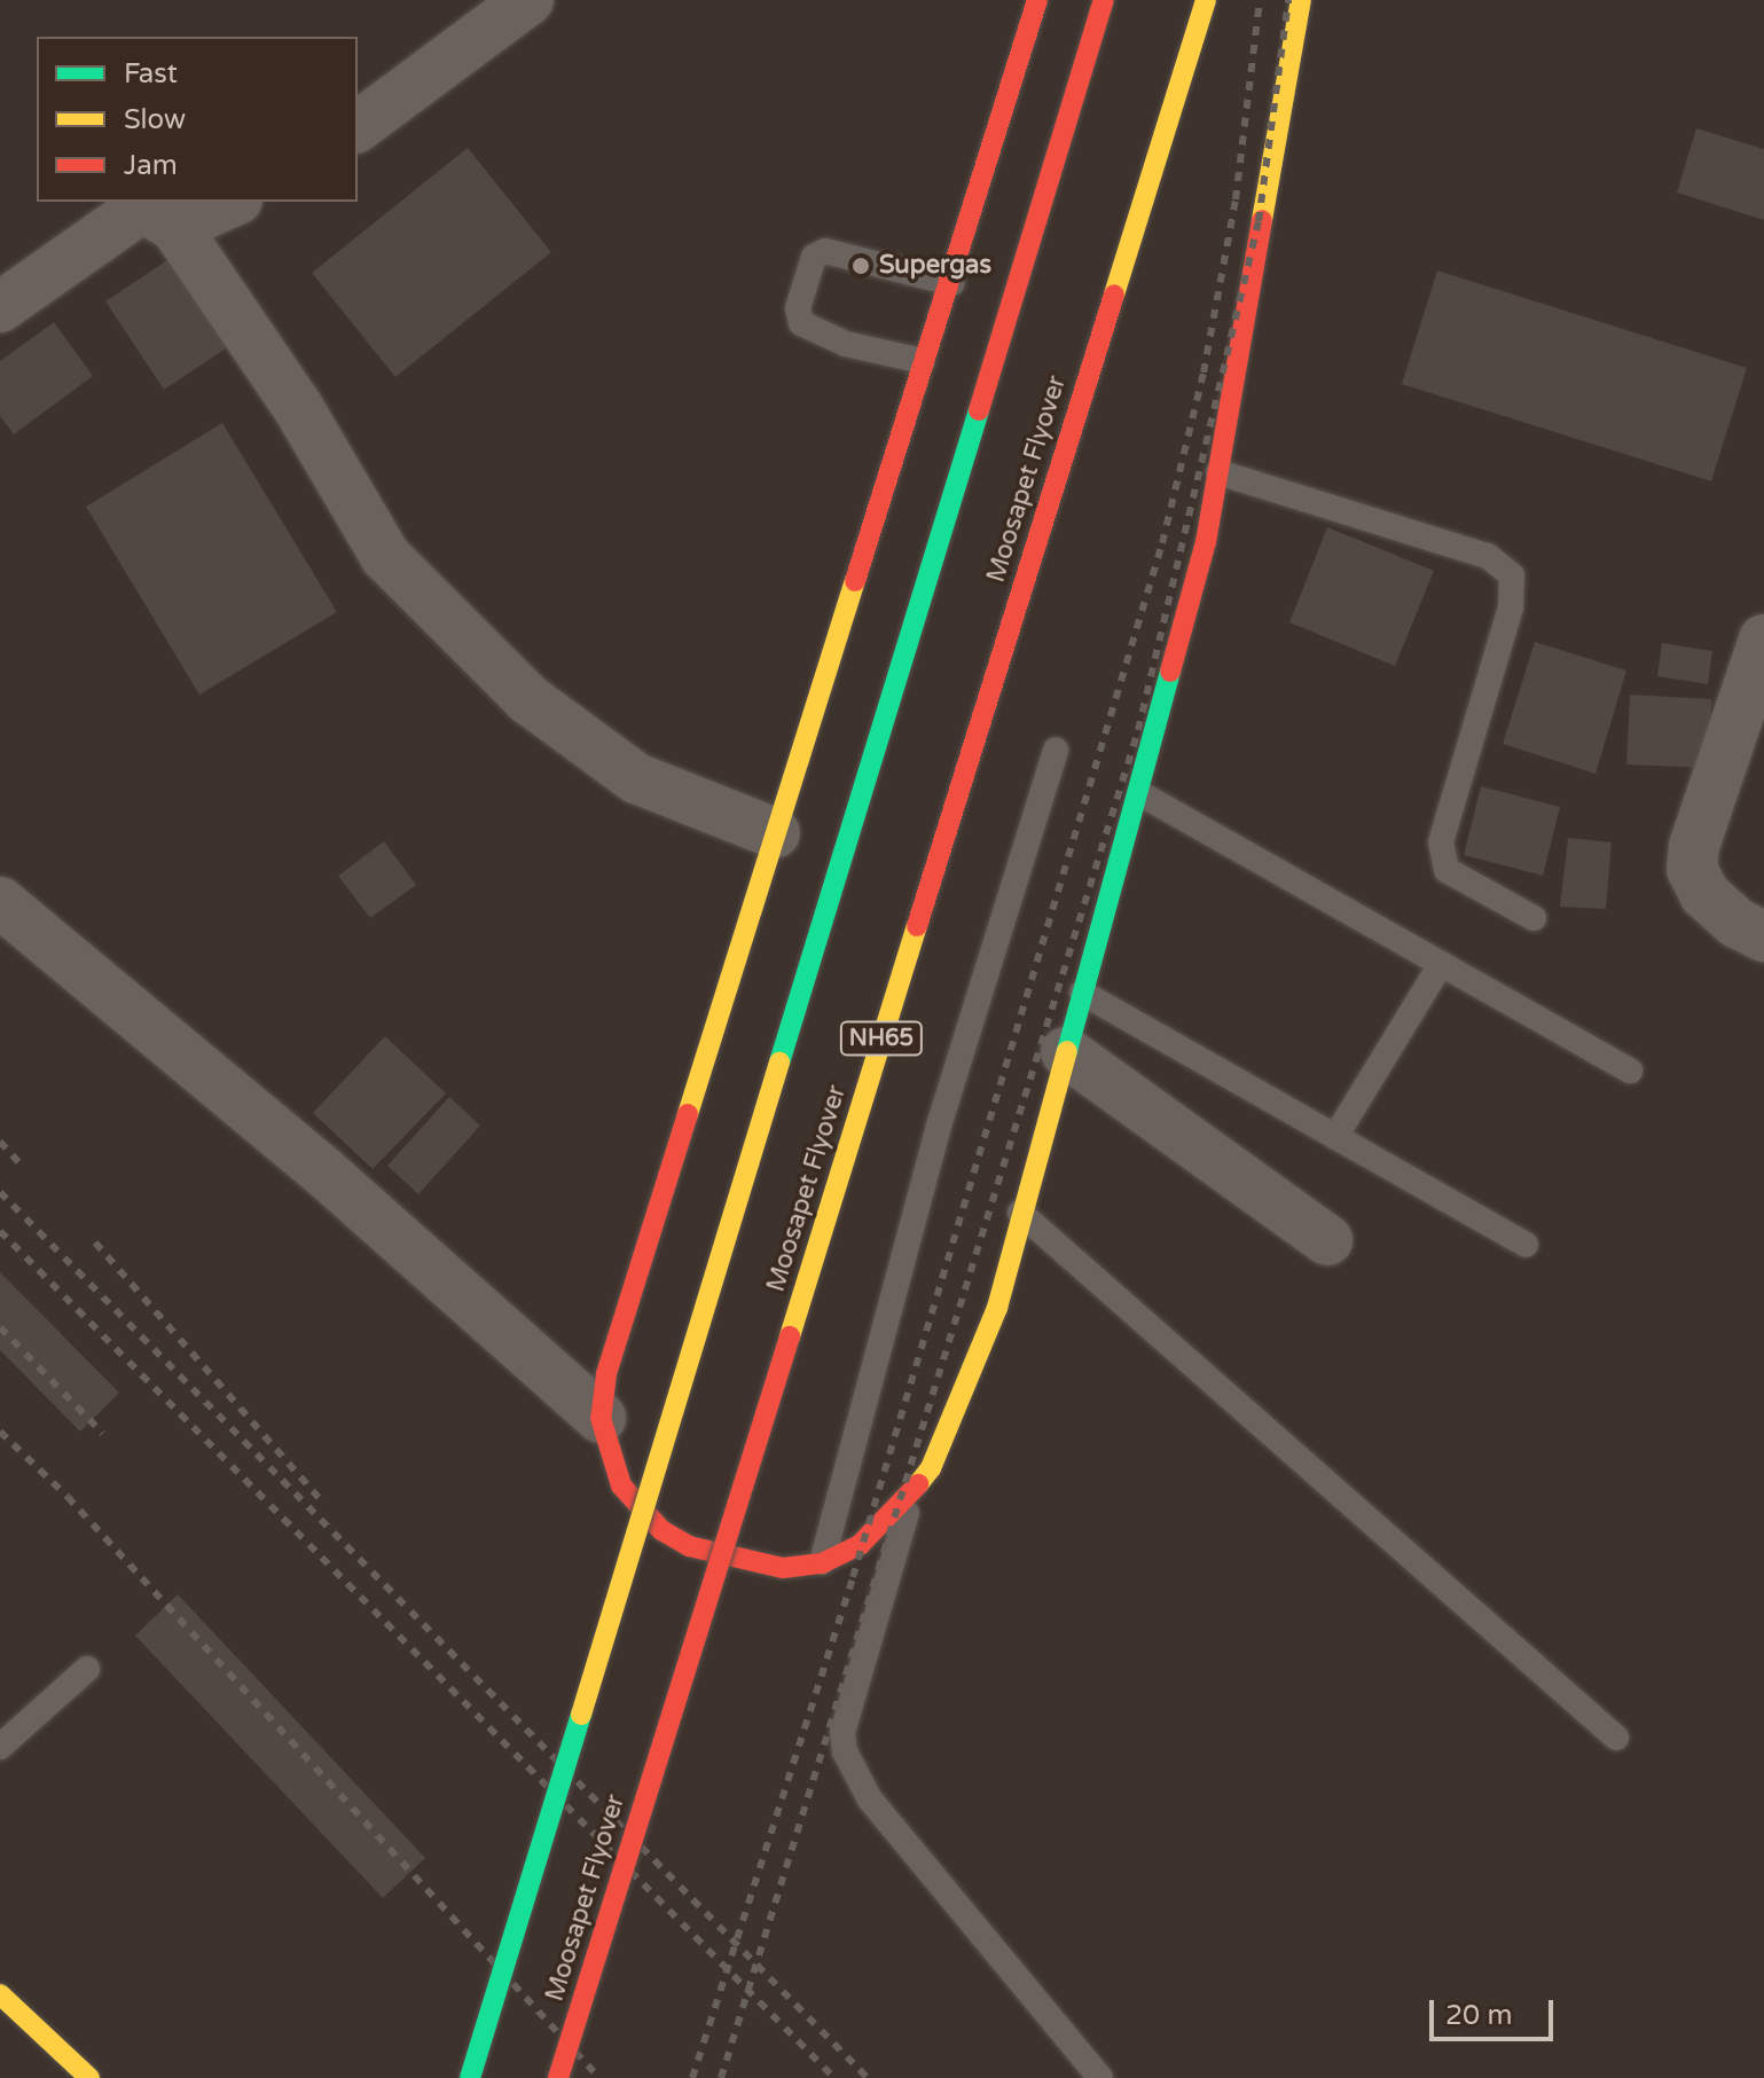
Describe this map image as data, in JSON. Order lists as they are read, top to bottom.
{
  "streets": {
    "main road": ["Moosapet Flyover", "NH65"]
  },
  "places": ["Supergas"],
  "legend": ["Fast", "Slow", "Jam"],
  "scale_bar": "20 m"
}
